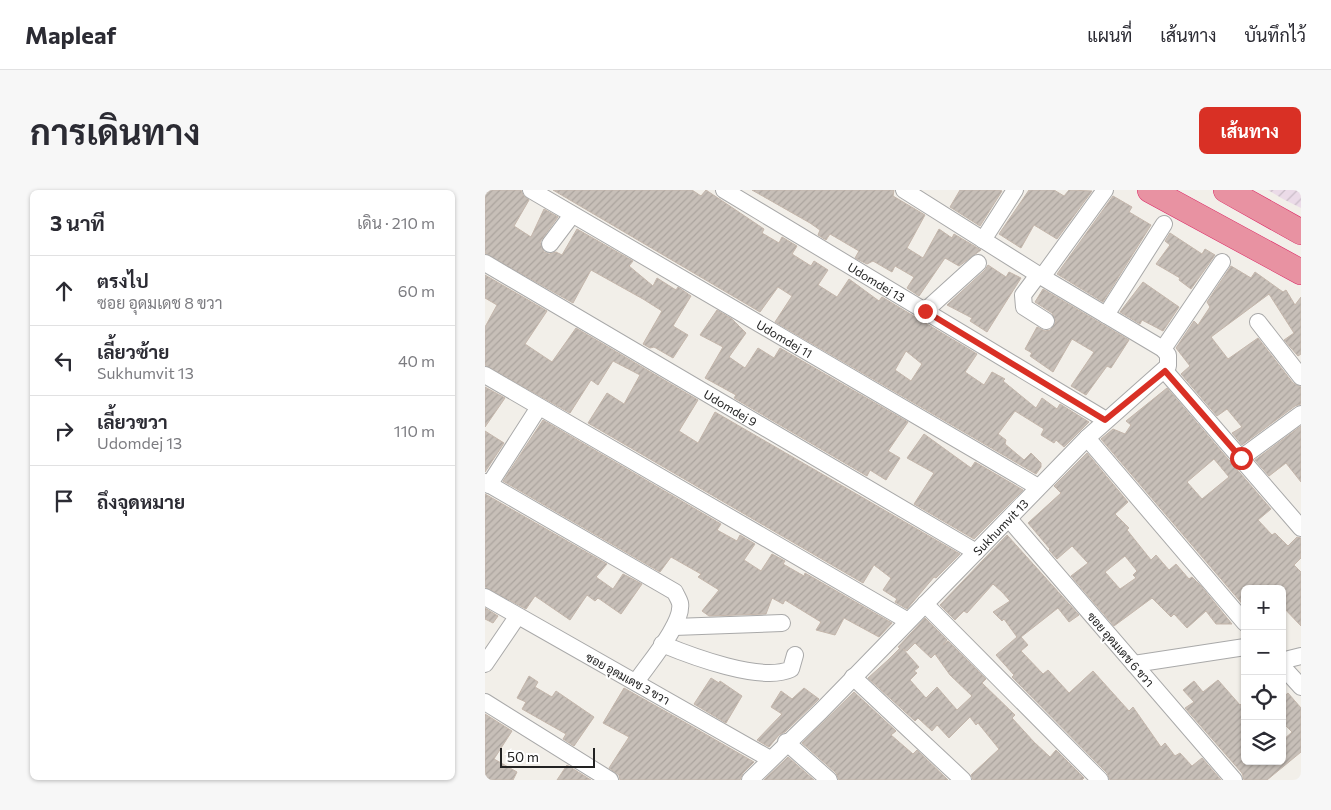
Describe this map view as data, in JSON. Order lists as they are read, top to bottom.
{
  "streets": {
    "street": [
      "Udomdej 13",
      "Udomdej 11",
      "Udomdej 9",
      "Sukhumvit 13",
      "ซอย อุดมเดช 6 ขวา",
      "ซอย อุดมเดช 3 ขวา"
    ]
  },
  "crossings": [
    ["Udomdej 13", "Sukhumvit 13"],
    ["Udomdej 11", "Sukhumvit 13"],
    ["Udomdej 9", "Sukhumvit 13"],
    ["Sukhumvit 13", "ซอย อุดมเดช 6 ขวา"],
    ["Sukhumvit 13", "ซอย อุดมเดช 3 ขวา"]
  ],
  "scale_bar": "50 m",
  "page": {
    "header": "Mapleaf",
    "nav": ["แผนที่", "เส้นทาง", "บันทึกไว้"],
    "buttons": "เส้นทาง",
    "title": "การเดินทาง",
    "heading": ["3 นาที", "เดิน · 210 m"],
    "list": [
      ["ตรงไป", "ซอย อุดมเดช 8 ขวา", "60 m"],
      ["เลี้ยวซ้าย", "Sukhumvit 13", "40 m"],
      ["เลี้ยวขวา", "Udomdej 13", "110 m"],
      "ถึงจุดหมาย"
    ],
    "map_buttons": ["+", "−"],
    "scale": "50 m"
  }
}
